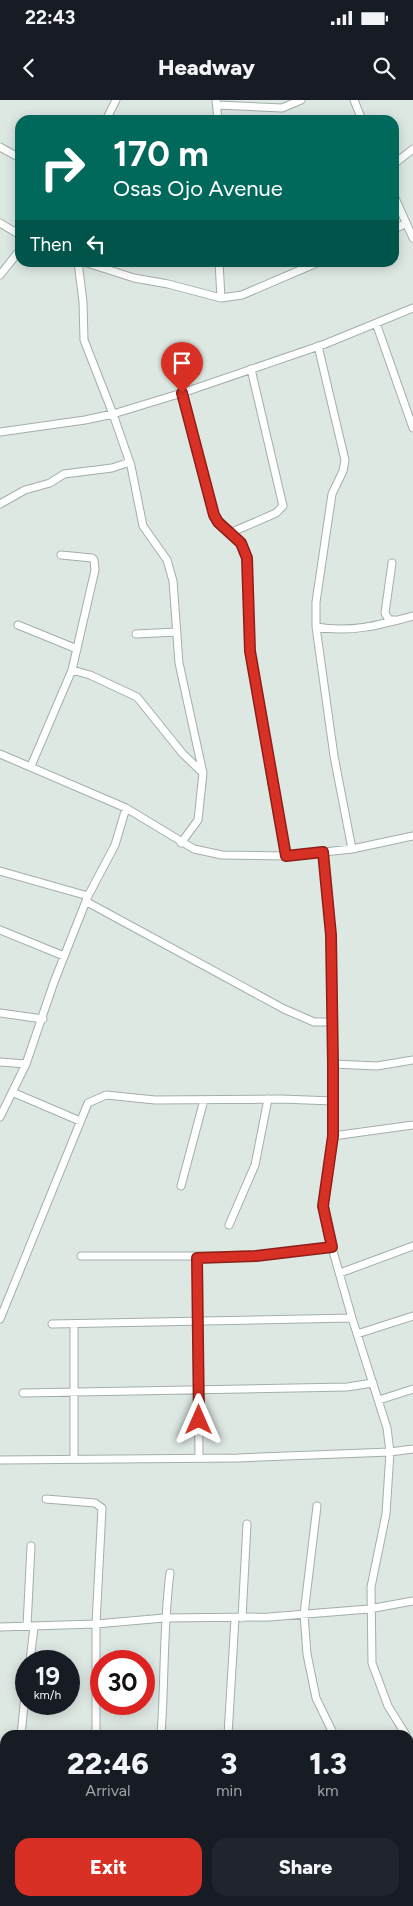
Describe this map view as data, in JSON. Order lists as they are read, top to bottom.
{
  "page": {
    "status": "22:43",
    "header": "Headway",
    "turn": ["170 m", "Osas Ojo Avenue"],
    "then": "Then",
    "speed": "19 km/h",
    "limit": "30",
    "eta": [
      "22:46",
      "Arrival",
      "3",
      "min",
      "1.3",
      "km"
    ],
    "buttons": ["Exit", "Share"]
  }
}
